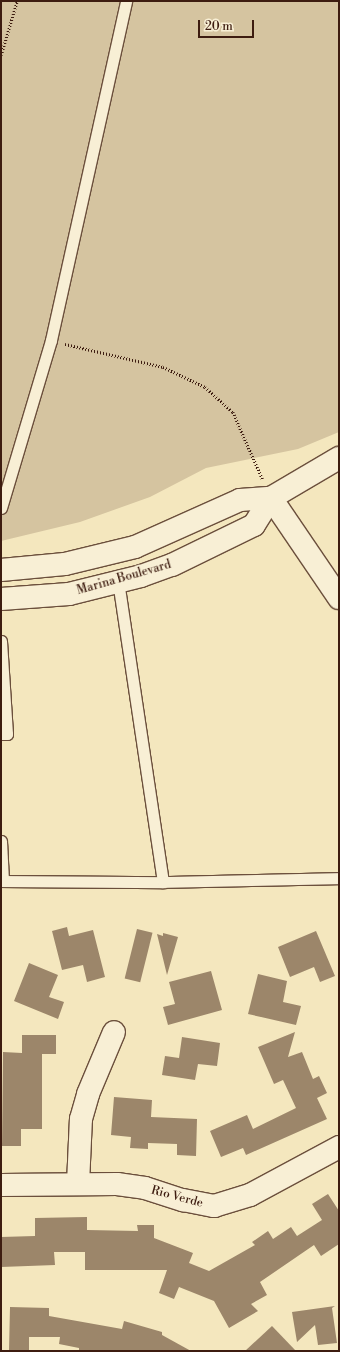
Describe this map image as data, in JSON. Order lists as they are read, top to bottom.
{
  "streets": {
    "street": ["Marina Boulevard", "Rio Verde"]
  },
  "scale_bar": "20 m"
}
